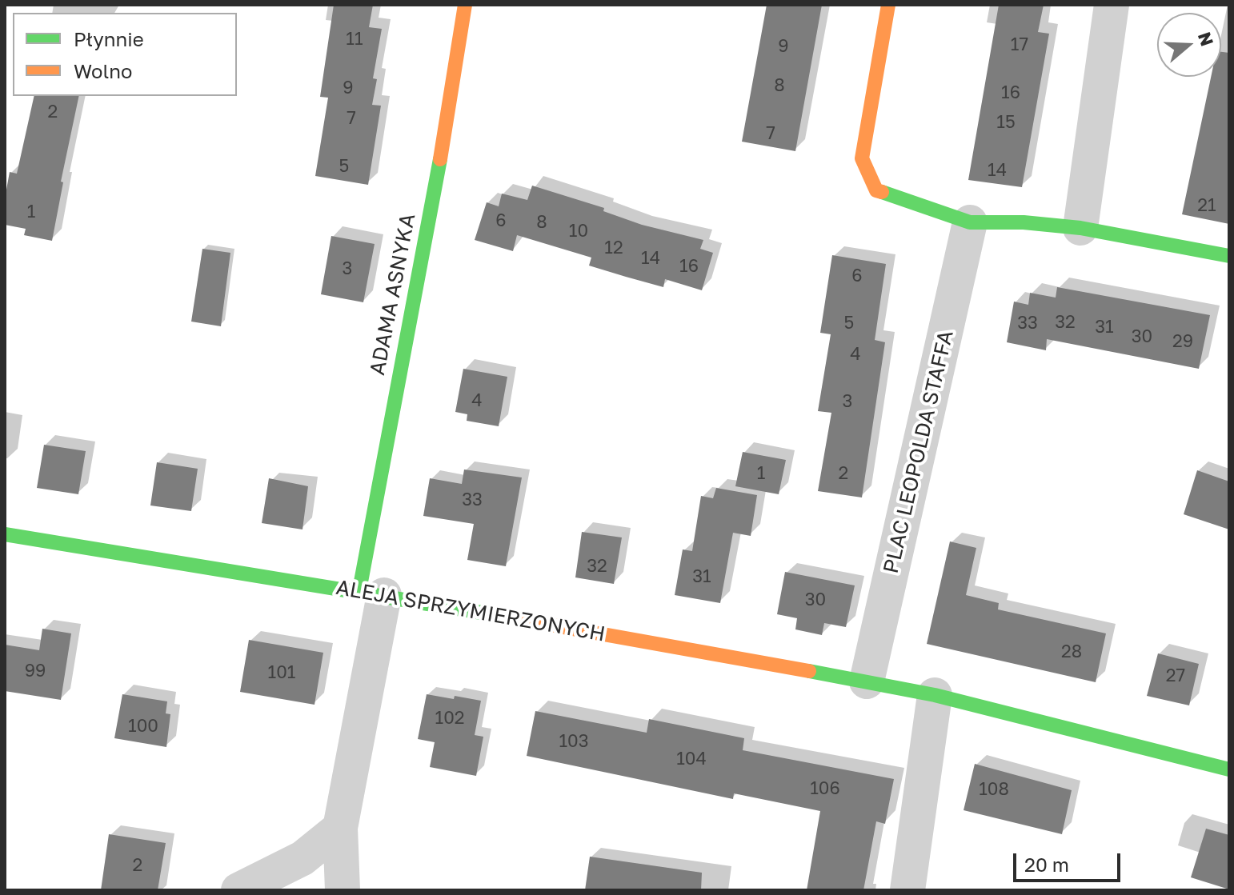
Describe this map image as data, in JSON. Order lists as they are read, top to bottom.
{
  "streets": {
    "street": ["ADAMA ASNYKA", "PLAC LEOPOLDA STAFFA", "ALEJA SPRZYMIERZONYCH"]
  },
  "crossings": [
    ["ADAMA ASNYKA", "ALEJA SPRZYMIERZONYCH"],
    ["PLAC LEOPOLDA STAFFA", "ALEJA SPRZYMIERZONYCH"]
  ],
  "house_numbers": [
    "11",
    "17",
    "9",
    "8",
    "9",
    "16",
    "2",
    "7",
    "15",
    "7",
    "5",
    "14",
    "21",
    "1",
    "6",
    "8",
    "10",
    "12",
    "14",
    "16",
    "3",
    "6",
    "32",
    "5",
    "33",
    "31",
    "30",
    "29",
    "4",
    "4",
    "3",
    "1",
    "2",
    "33",
    "32",
    "31",
    "30",
    "28",
    "99",
    "101",
    "27",
    "102",
    "100",
    "103",
    "104",
    "106",
    "108",
    "2"
  ],
  "legend": ["Płynnie", "Wolno"],
  "scale_bar": "20 m",
  "north": "right"
}
